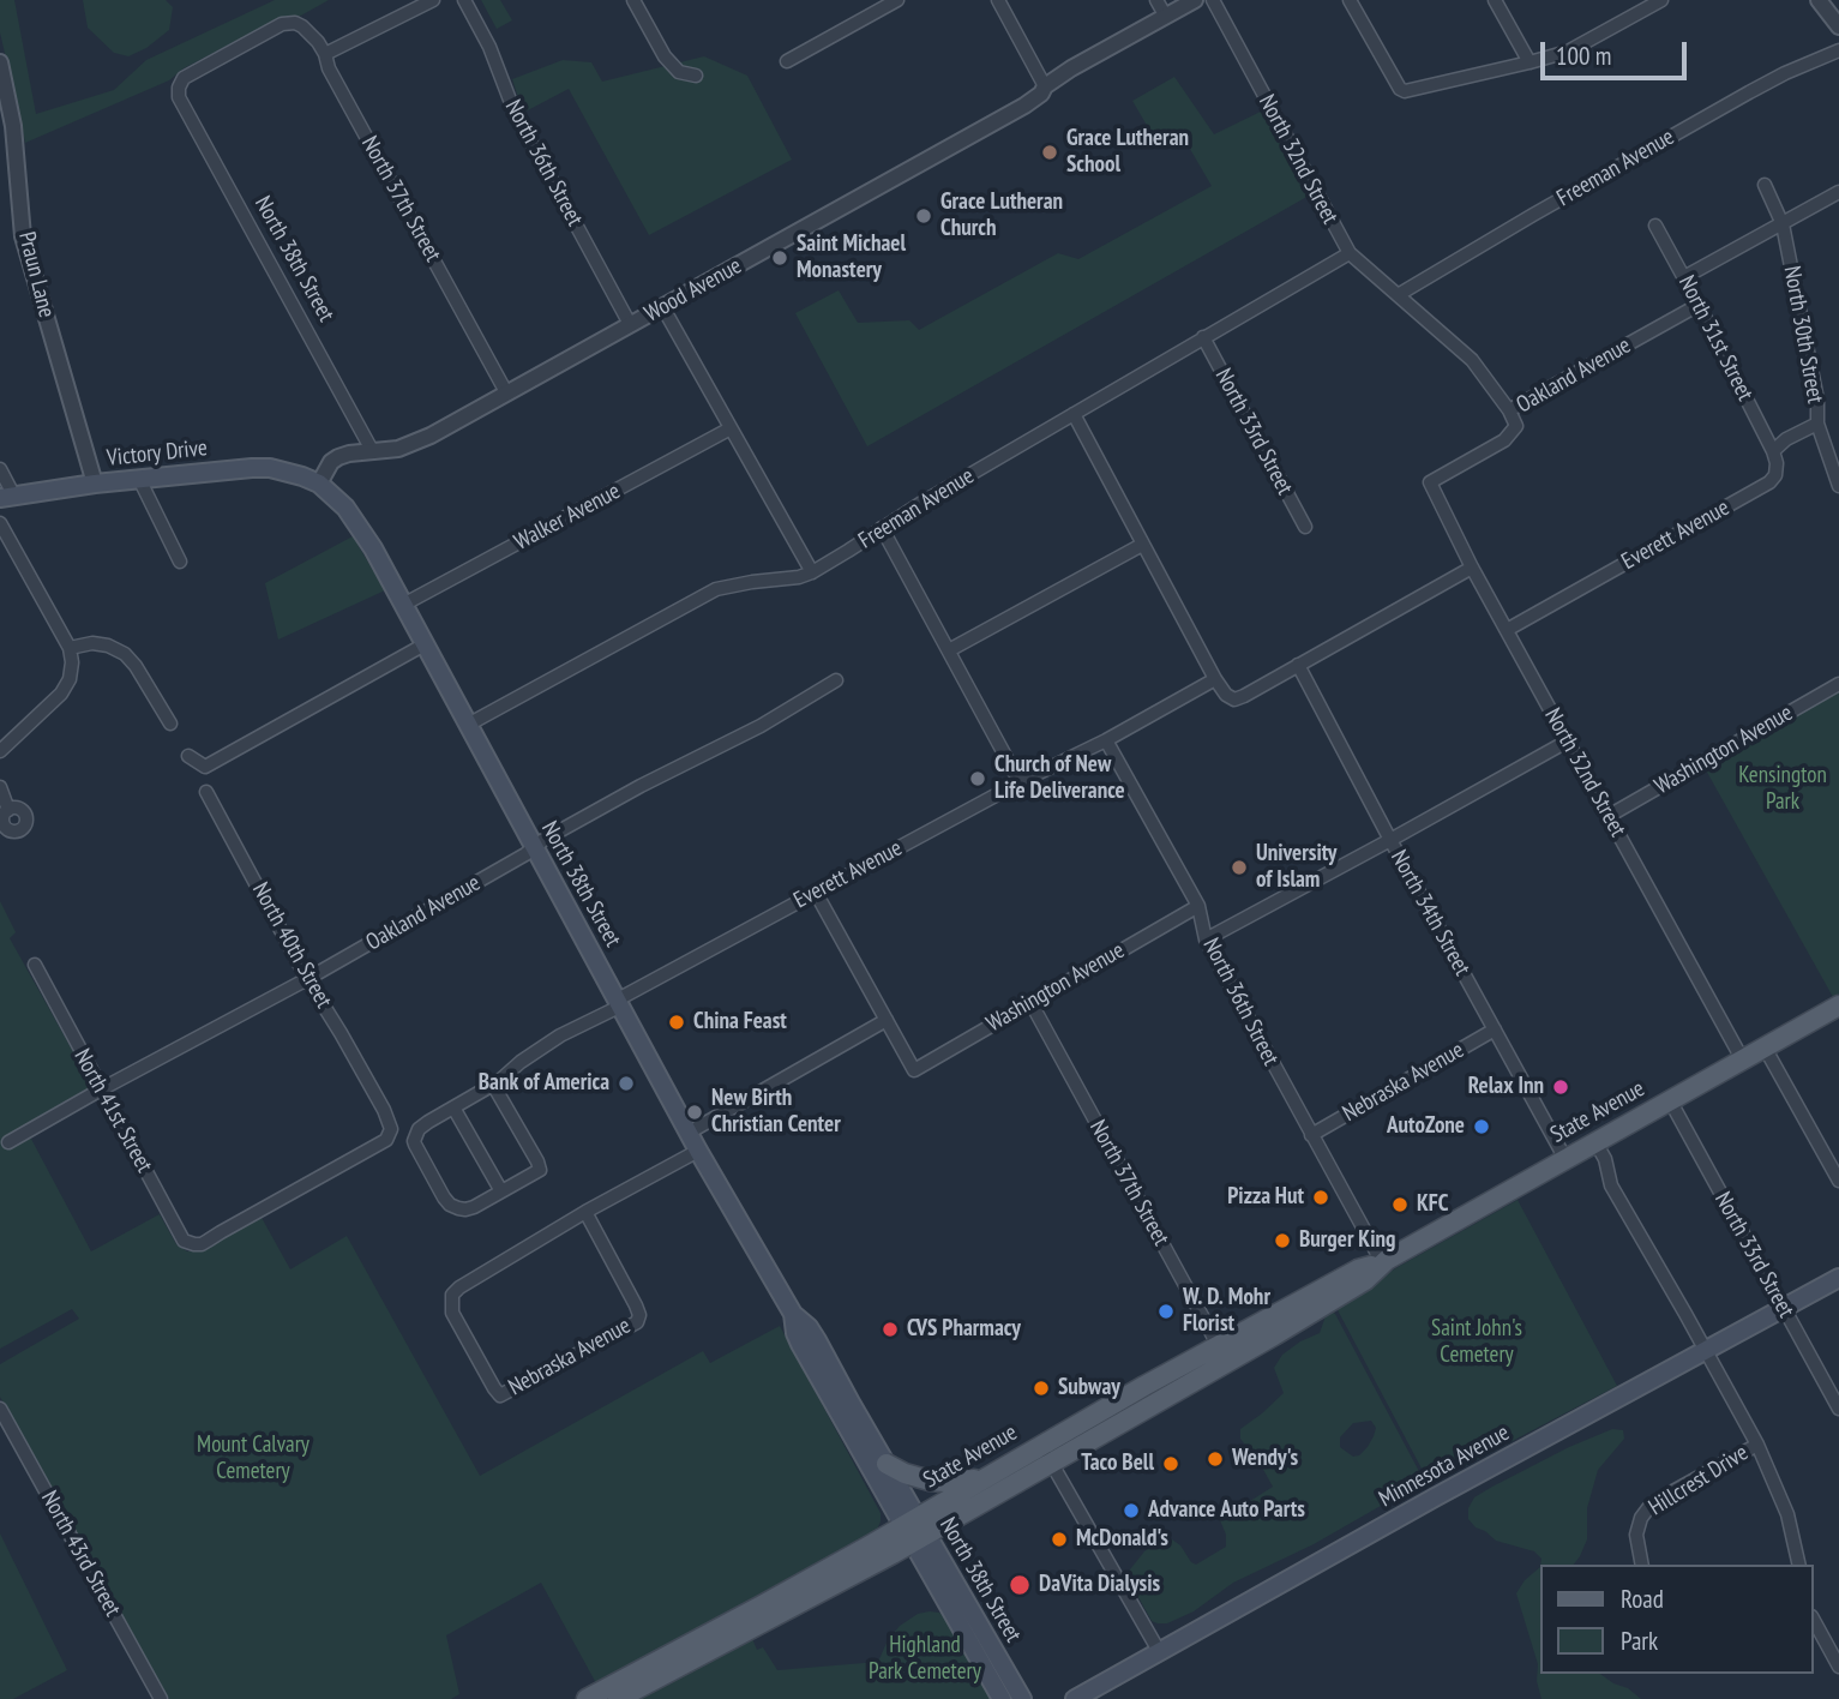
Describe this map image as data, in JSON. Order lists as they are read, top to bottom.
{
  "streets": {
    "main road": [
      "North 38th Street",
      "Victory Drive",
      "State Avenue",
      "Minnesota Avenue"
    ],
    "street": [
      "North 32nd Street",
      "North 36th Street",
      "Freeman Avenue",
      "North 37th Street",
      "Praun Lane",
      "Wood Avenue",
      "North 30th Street",
      "North 31st Street",
      "Oakland Avenue",
      "North 33rd Street",
      "Walker Avenue",
      "Everett Avenue",
      "Washington Avenue",
      "North 34th Street",
      "North 40th Street",
      "Nebraska Avenue",
      "North 41st Street",
      "Hillcrest Drive",
      "North 43rd Street"
    ]
  },
  "crossings": [
    ["North 32nd Street", "Freeman Avenue"],
    ["North 32nd Street", "Oakland Avenue"],
    ["North 32nd Street", "Everett Avenue"],
    ["North 32nd Street", "Washington Avenue"],
    ["North 32nd Street", "State Avenue"],
    ["North 36th Street", "Wood Avenue"],
    ["North 36th Street", "Everett Avenue"],
    ["North 36th Street", "Washington Avenue"],
    ["North 36th Street", "Nebraska Avenue"],
    ["North 36th Street", "State Avenue"],
    ["Freeman Avenue", "North 38th Street"],
    ["Freeman Avenue", "North 33rd Street"],
    ["North 37th Street", "North 38th Street"],
    ["North 37th Street", "Wood Avenue"],
    ["North 37th Street", "Washington Avenue"],
    ["North 37th Street", "State Avenue"],
    ["North 38th Street", "Wood Avenue"],
    ["North 38th Street", "Oakland Avenue"],
    ["North 38th Street", "Victory Drive"],
    ["North 38th Street", "Walker Avenue"],
    ["North 38th Street", "Everett Avenue"],
    ["North 38th Street", "State Avenue"],
    ["Praun Lane", "Victory Drive"],
    ["Wood Avenue", "Victory Drive"],
    ["North 31st Street", "Oakland Avenue"],
    ["North 31st Street", "Everett Avenue"],
    ["Oakland Avenue", "North 40th Street"],
    ["Oakland Avenue", "North 41st Street"],
    ["North 33rd Street", "State Avenue"],
    ["North 33rd Street", "Minnesota Avenue"],
    ["North 34th Street", "Nebraska Avenue"],
    ["North 34th Street", "State Avenue"],
    ["North 40th Street", "North 41st Street"]
  ],
  "parks": [
    "Kensington Park",
    "Saint John's Cemetery",
    "Mount Calvary Cemetery",
    "Highland Park Cemetery"
  ],
  "places": [
    "Grace Lutheran School",
    "Grace Lutheran Church",
    "Saint Michael Monastery",
    "Church of New Life Deliverance",
    "University of Islam",
    "China Feast",
    "Bank of America",
    "Relax Inn",
    "New Birth Christian Center",
    "AutoZone",
    "Pizza Hut",
    "KFC",
    "Burger King",
    "W. D. Mohr Florist",
    "CVS Pharmacy",
    "Subway",
    "Wendy's",
    "Taco Bell",
    "Advance Auto Parts",
    "McDonald's",
    "DaVita Dialysis"
  ],
  "legend": ["Road", "Park"],
  "scale_bar": "100 m"
}
